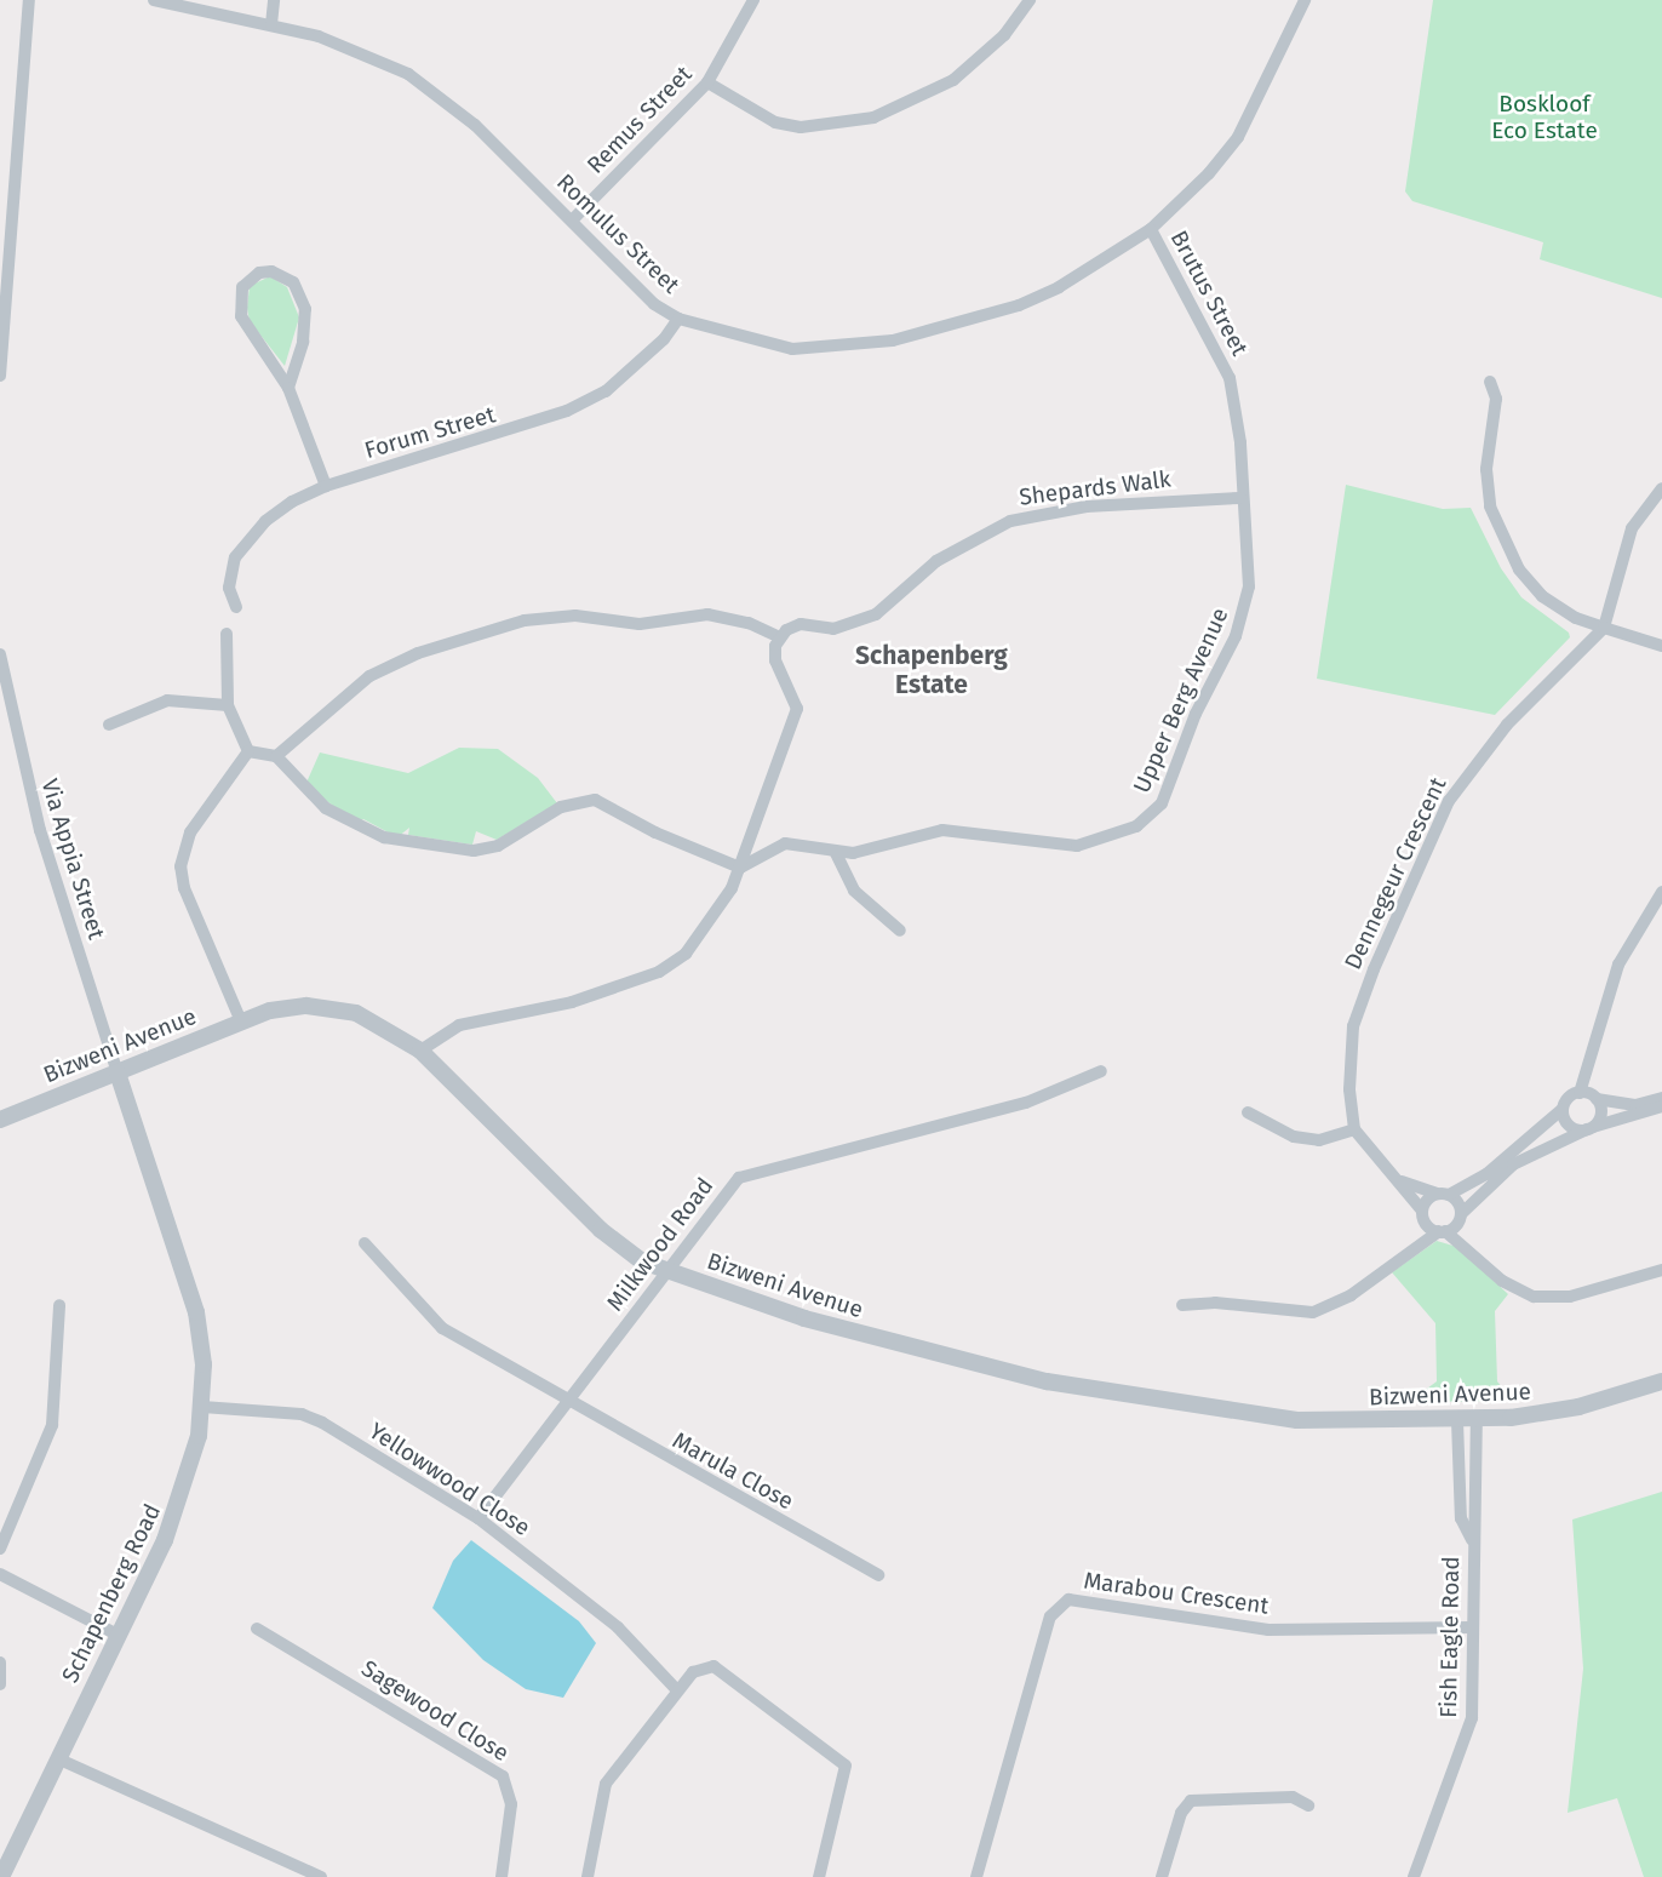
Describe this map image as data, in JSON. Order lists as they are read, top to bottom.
{
  "streets": {
    "street": [
      "Remus Street",
      "Romulus Street",
      "Brutus Street",
      "Forum Street",
      "Shepards Walk",
      "Upper Berg Avenue",
      "Via Appia Street",
      "Dennegeur Crescent",
      "Bizweni Avenue",
      "Milkwood Road",
      "Marula Close",
      "Yellowwood Close",
      "Schapenberg Road",
      "Marabou Crescent",
      "Fish Eagle Road",
      "Sagewood Close"
    ]
  },
  "crossings": [
    ["Remus Street", "Romulus Street"],
    ["Romulus Street", "Brutus Street"],
    ["Romulus Street", "Forum Street"],
    ["Brutus Street", "Upper Berg Avenue"],
    ["Shepards Walk", "Upper Berg Avenue"],
    ["Via Appia Street", "Bizweni Avenue"],
    ["Via Appia Street", "Schapenberg Road"],
    ["Bizweni Avenue", "Milkwood Road"],
    ["Bizweni Avenue", "Schapenberg Road"],
    ["Bizweni Avenue", "Fish Eagle Road"],
    ["Milkwood Road", "Marula Close"],
    ["Milkwood Road", "Yellowwood Close"],
    ["Yellowwood Close", "Schapenberg Road"],
    ["Marabou Crescent", "Fish Eagle Road"]
  ],
  "districts": ["Schapenberg Estate"],
  "parks": ["Boskloof Eco Estate"]
}
